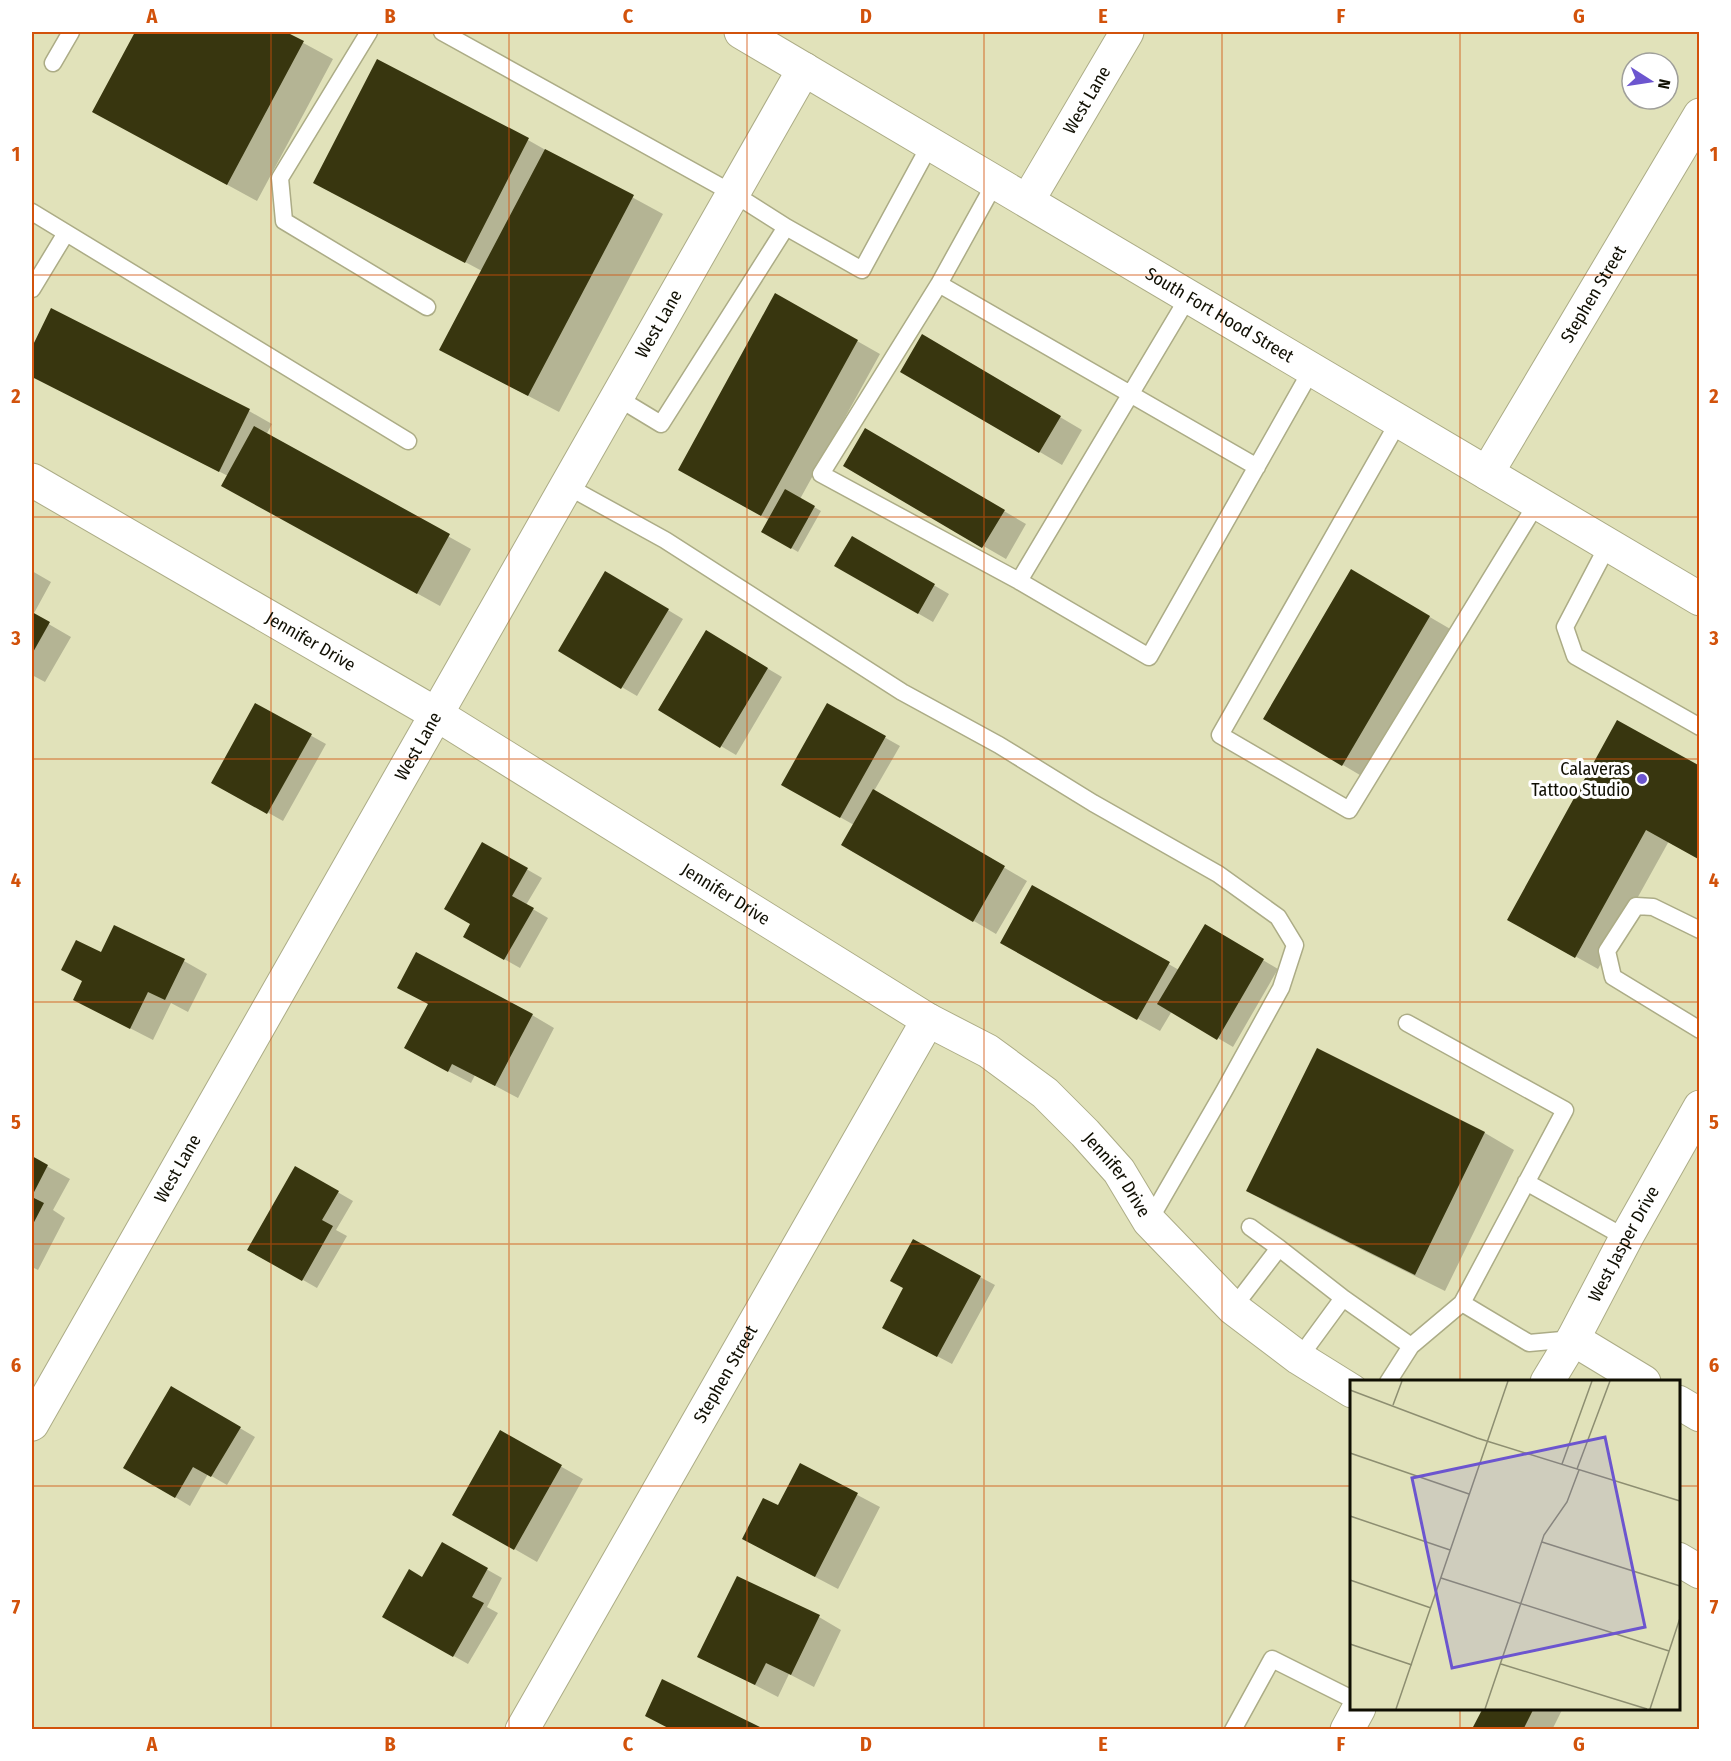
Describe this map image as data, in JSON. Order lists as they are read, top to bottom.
{
  "streets": {
    "main road": [
      "West Lane",
      "Stephen Street",
      "South Fort Hood Street",
      "Jennifer Drive",
      "West Jasper Drive"
    ]
  },
  "crossings": [
    ["West Lane", "South Fort Hood Street"],
    ["West Lane", "Jennifer Drive"],
    ["Stephen Street", "South Fort Hood Street"],
    ["Stephen Street", "Jennifer Drive"]
  ],
  "places": ["Calaveras Tattoo Studio"],
  "north": "right",
  "grid": {
    "columns": [
      "A",
      "B",
      "C",
      "D",
      "E",
      "F",
      "G"
    ],
    "rows": [
      "1",
      "2",
      "3",
      "4",
      "5",
      "6",
      "7"
    ]
  }
}
